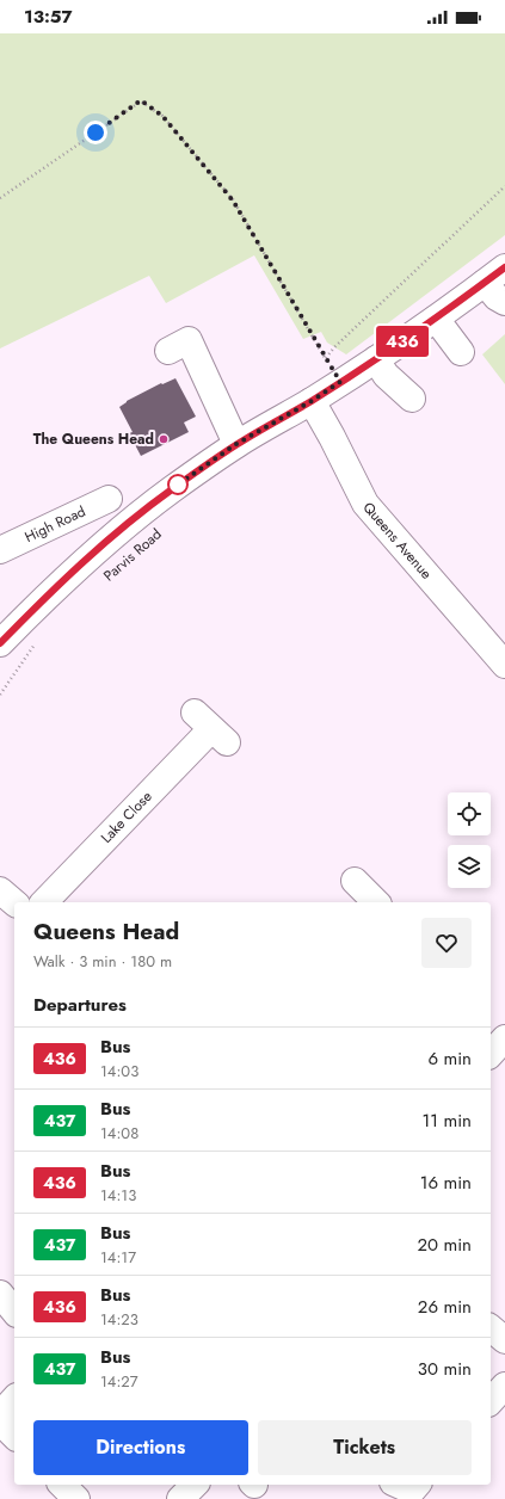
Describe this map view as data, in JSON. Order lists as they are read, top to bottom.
{
  "streets": {
    "street": [
      "High Road",
      "Queens Avenue",
      "Parvis Road",
      "Lake Close"
    ]
  },
  "crossings": [
    ["Queens Avenue", "Parvis Road"]
  ],
  "places": ["The Queens Head"],
  "lines": ["bus line 436"],
  "page": {
    "status": "13:57",
    "on_map": "436",
    "heading": [
      ["Queens Head", "Walk · 3 min · 180 m"],
      "Departures"
    ],
    "list": [
      {
        "mark": "436",
        "name": "Bus",
        "note": "14:03",
        "value": "6 min"
      },
      {
        "mark": "437",
        "name": "Bus",
        "note": "14:08",
        "value": "11 min"
      },
      {
        "mark": "436",
        "name": "Bus",
        "note": "14:13",
        "value": "16 min"
      },
      {
        "mark": "437",
        "name": "Bus",
        "note": "14:17",
        "value": "20 min"
      },
      {
        "mark": "436",
        "name": "Bus",
        "note": "14:23",
        "value": "26 min"
      },
      {
        "mark": "437",
        "name": "Bus",
        "note": "14:27",
        "value": "30 min"
      }
    ],
    "buttons": ["Directions", "Tickets"]
  }
}
